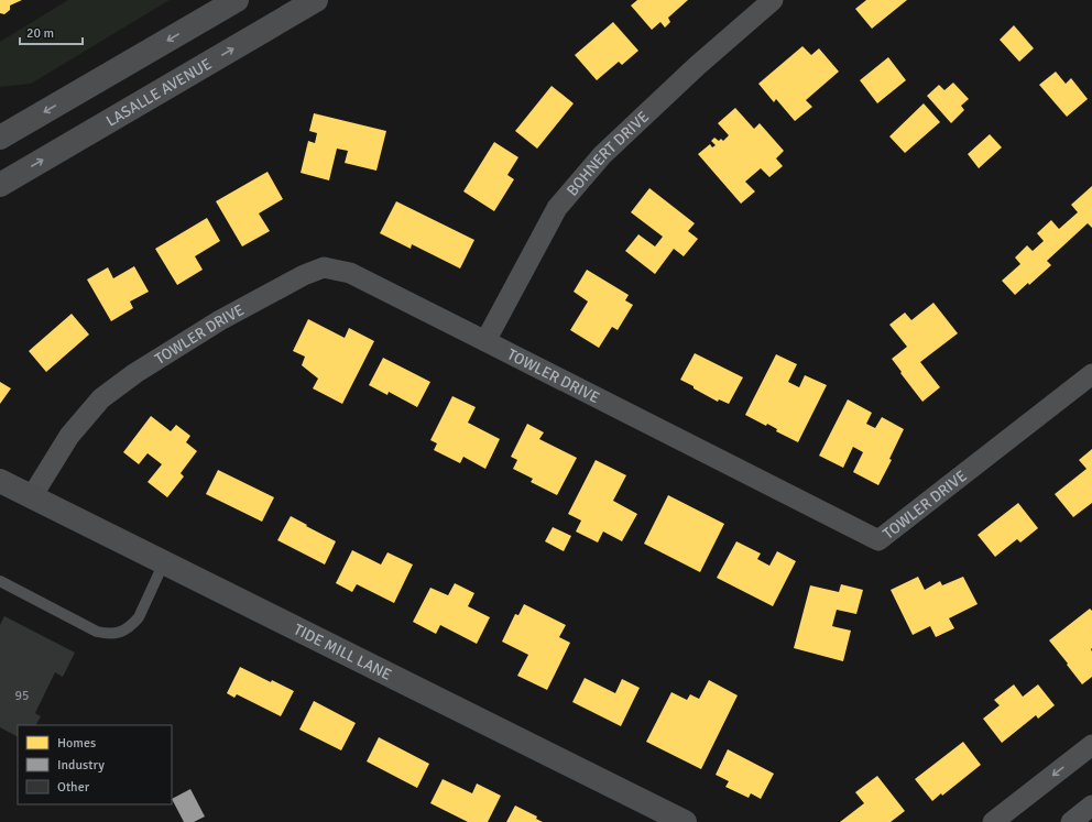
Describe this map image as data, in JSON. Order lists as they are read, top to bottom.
{
  "streets": {
    "street": [
      "LASALLE AVENUE",
      "BOHNERT DRIVE",
      "TOWLER DRIVE",
      "TIDE MILL LANE"
    ]
  },
  "crossings": [
    ["BOHNERT DRIVE", "TOWLER DRIVE"],
    ["TOWLER DRIVE", "TIDE MILL LANE"]
  ],
  "house_numbers": ["95"],
  "legend": ["Homes", "Industry", "Other"],
  "scale_bar": "20 m"
}
